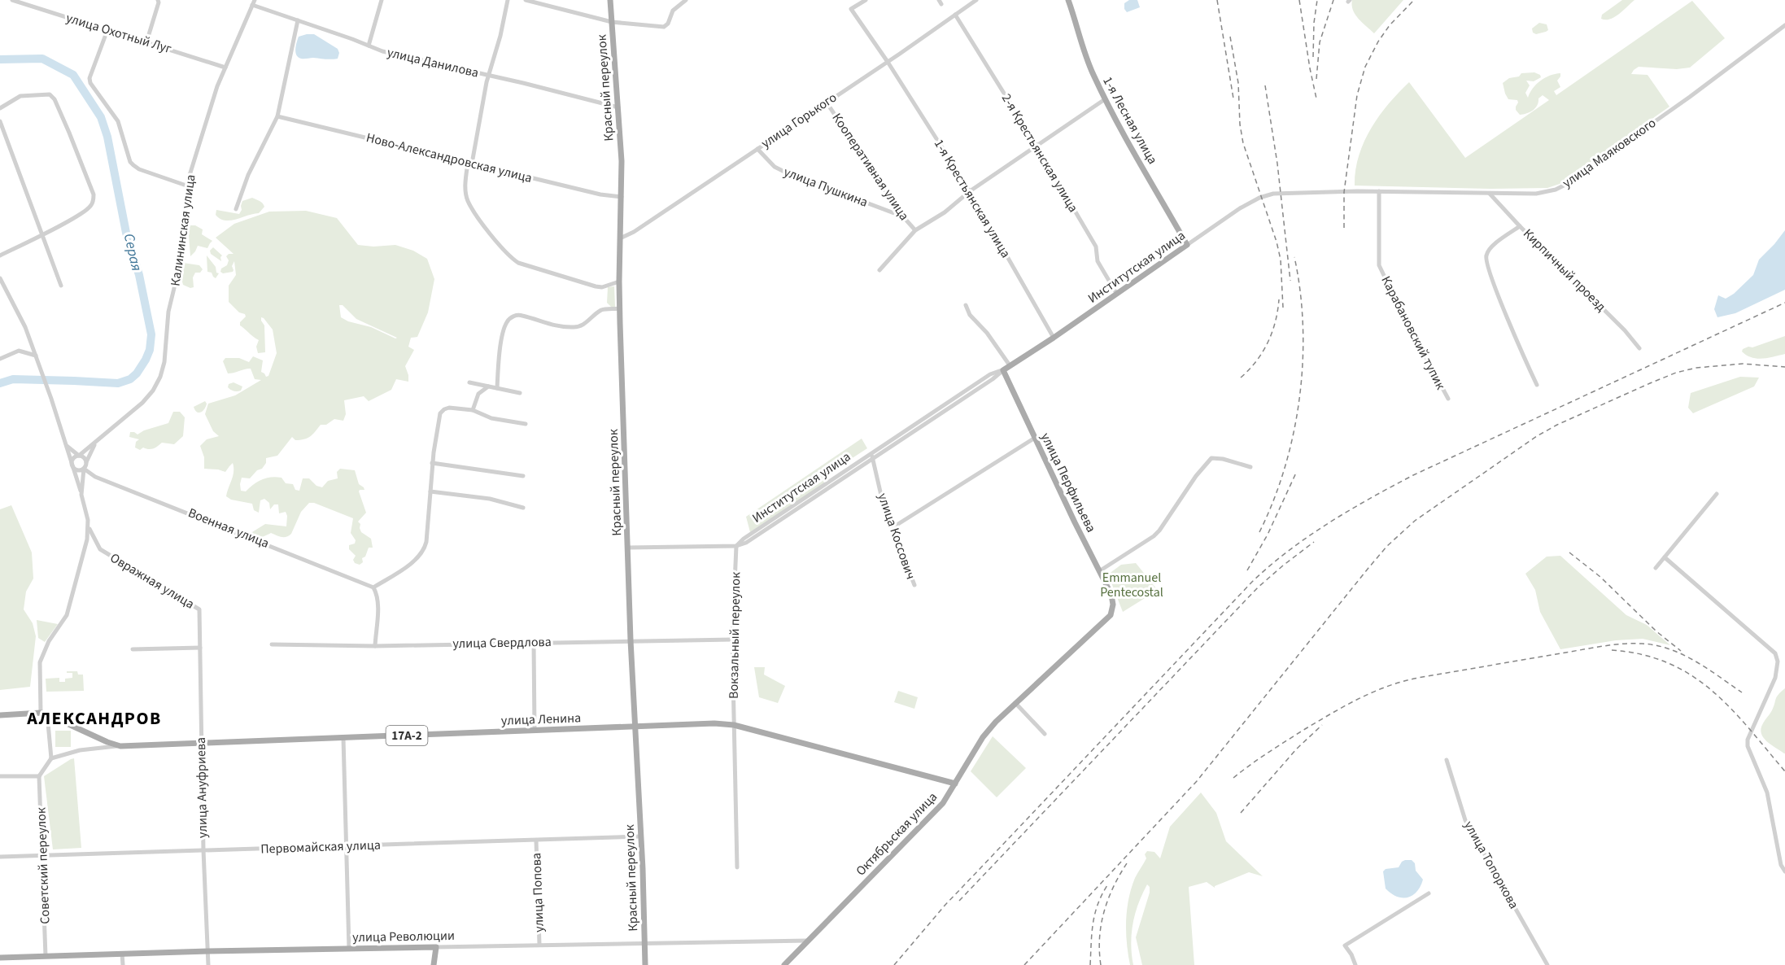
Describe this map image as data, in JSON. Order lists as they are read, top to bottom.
{
  "streets": {
    "main road": [
      "Красный переулок",
      "1-я Лесная улица",
      "Институтская улица",
      "улица Перфильева",
      "улица Ленина",
      "17А-2",
      "Октябрьская улица",
      "улица Революции"
    ],
    "street": [
      "улица Охотный Луг",
      "улица Данилова",
      "улица Горького",
      "2-я Крестьянская улица",
      "улица Маяковского",
      "Ново-Александровская улица",
      "Кооперативная улица",
      "улица Пушкина",
      "1-я Крестьянская улица",
      "Калининская улица",
      "Кирпичный проезд",
      "Карабановский тупик",
      "Военная улица",
      "улица Коссович",
      "Овражная улица",
      "Вокзальный переулок",
      "улица Свердлова",
      "улица Ануфриева",
      "Первомайская улица",
      "улица Топоркова",
      "Советский переулок",
      "улица Попова"
    ]
  },
  "crossings": [
    ["улица Охотный Луг", "Калининская улица"],
    ["улица Данилова", "Красный переулок"],
    ["улица Данилова", "Калининская улица"],
    ["Красный переулок", "улица Горького"],
    ["Красный переулок", "Ново-Александровская улица"],
    ["Красный переулок", "Институтская улица"],
    ["Красный переулок", "улица Свердлова"],
    ["Красный переулок", "улица Ленина"],
    ["Красный переулок", "Первомайская улица"],
    ["Красный переулок", "улица Революции"],
    ["улица Горького", "2-я Крестьянская улица"],
    ["улица Горького", "Кооперативная улица"],
    ["улица Горького", "улица Пушкина"],
    ["улица Горького", "1-я Крестьянская улица"],
    ["1-я Лесная улица", "Институтская улица"],
    ["2-я Крестьянская улица", "Институтская улица"],
    ["улица Маяковского", "Институтская улица"],
    ["улица Маяковского", "Кирпичный проезд"],
    ["улица Маяковского", "Карабановский тупик"],
    ["Кооперативная улица", "улица Пушкина"],
    ["1-я Крестьянская улица", "Институтская улица"],
    ["Институтская улица", "улица Перфильева"],
    ["Институтская улица", "улица Коссович"],
    ["Институтская улица", "Вокзальный переулок"],
    ["улица Перфильева", "Октябрьская улица"],
    ["Овражная улица", "улица Ануфриева"],
    ["Вокзальный переулок", "улица Свердлова"],
    ["Вокзальный переулок", "улица Ленина"],
    ["улица Ленина", "17А-2"],
    ["улица Ленина", "улица Ануфриева"],
    ["улица Ленина", "Октябрьская улица"],
    ["улица Ануфриева", "Первомайская улица"],
    ["улица Ануфриева", "улица Революции"],
    ["Октябрьская улица", "улица Революции"],
    ["Первомайская улица", "Советский переулок"],
    ["Первомайская улица", "улица Попова"],
    ["Советский переулок", "улица Революции"],
    ["улица Попова", "улица Революции"]
  ],
  "districts": ["АЛЕКСАНДРОВ"],
  "water": ["Серая"],
  "parks": ["Emmanuel Pentecostal"]
}
